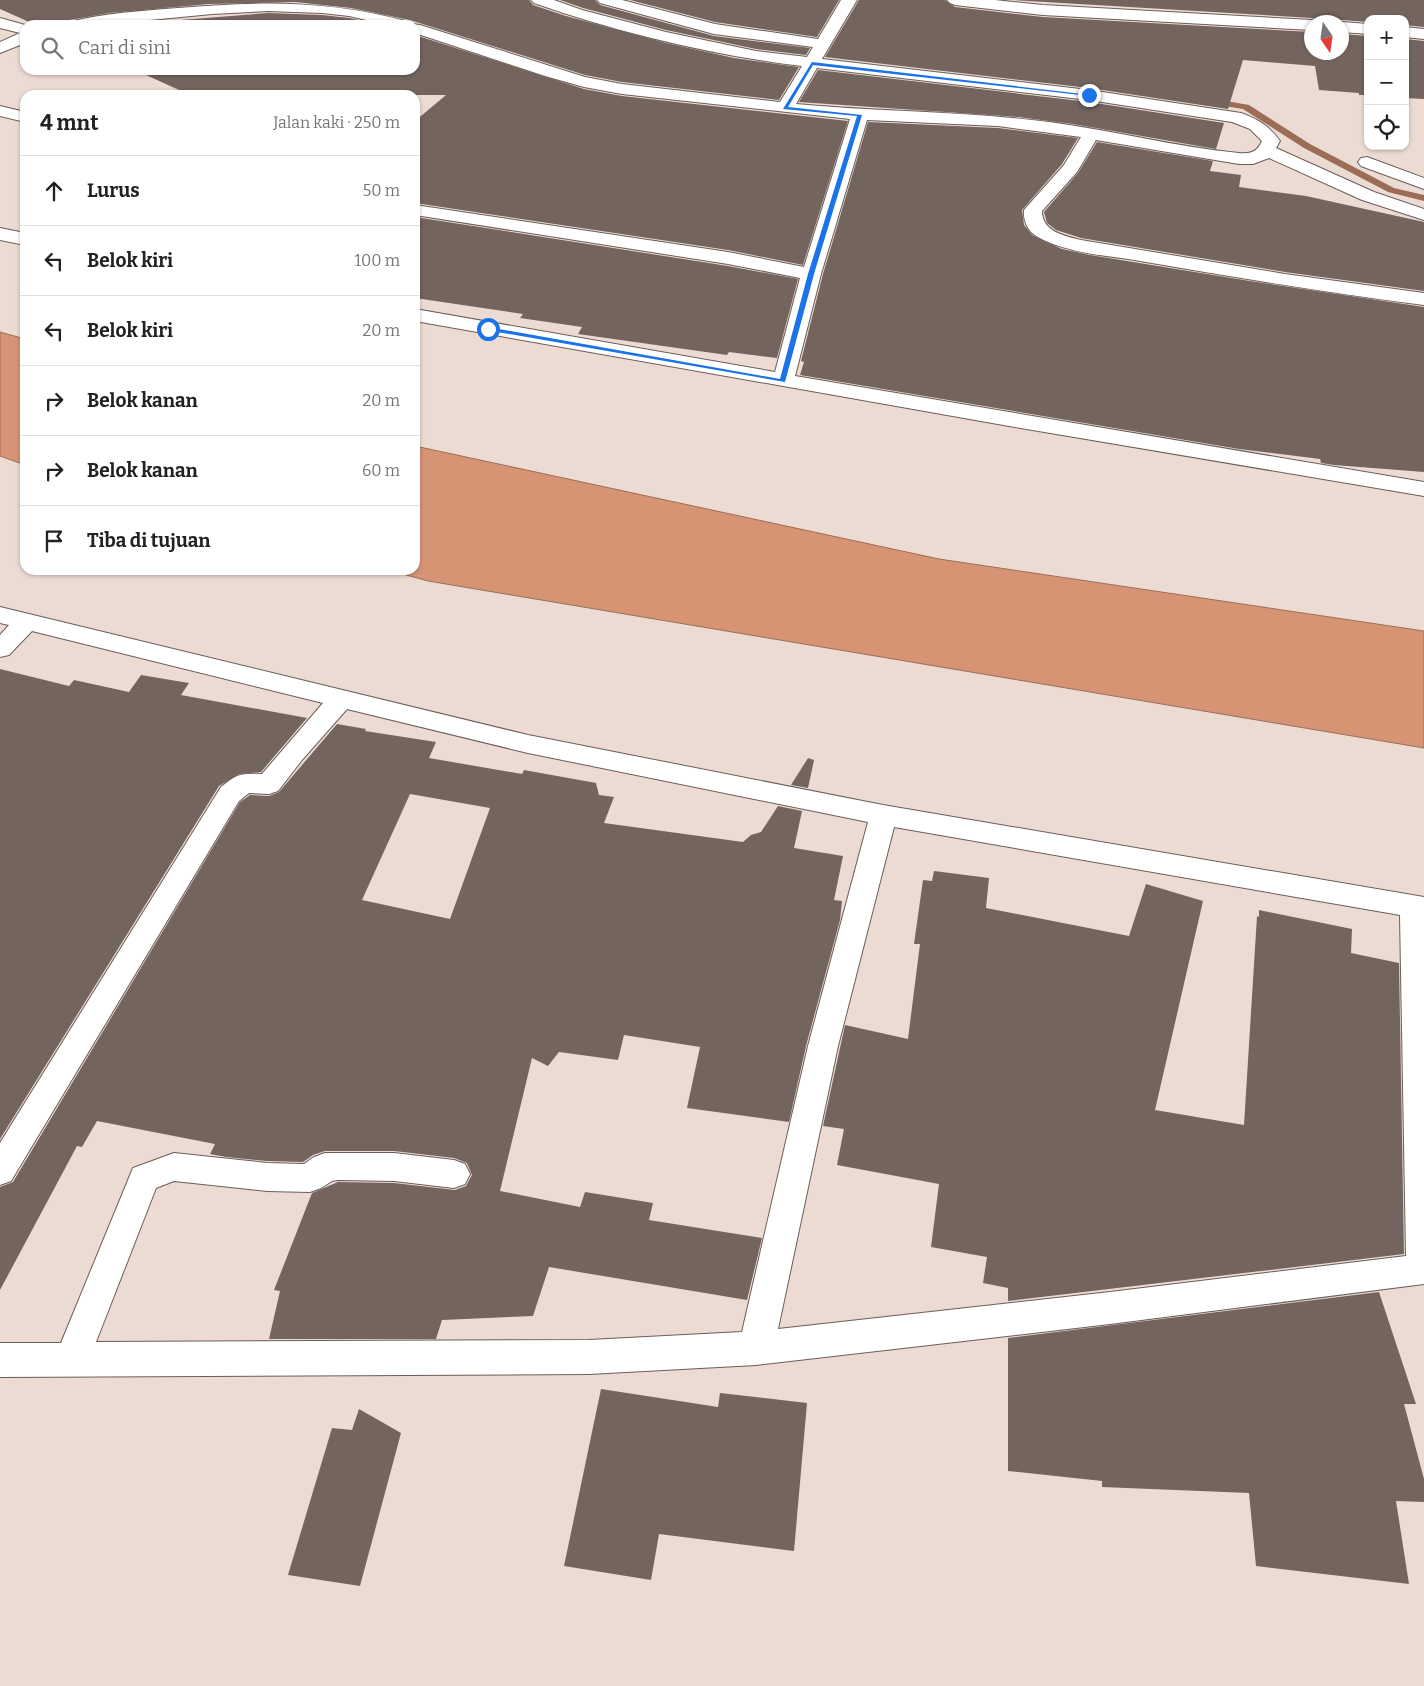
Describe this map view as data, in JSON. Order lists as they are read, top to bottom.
{
  "north": "bottom",
  "page": {
    "map_buttons": ["+", "−"],
    "search": "Cari di sini",
    "heading": ["4 mnt", "Jalan kaki · 250 m"],
    "list": [
      ["Lurus", "50 m"],
      ["Belok kiri", "100 m"],
      ["Belok kiri", "20 m"],
      ["Belok kanan", "20 m"],
      ["Belok kanan", "60 m"],
      "Tiba di tujuan"
    ]
  }
}
